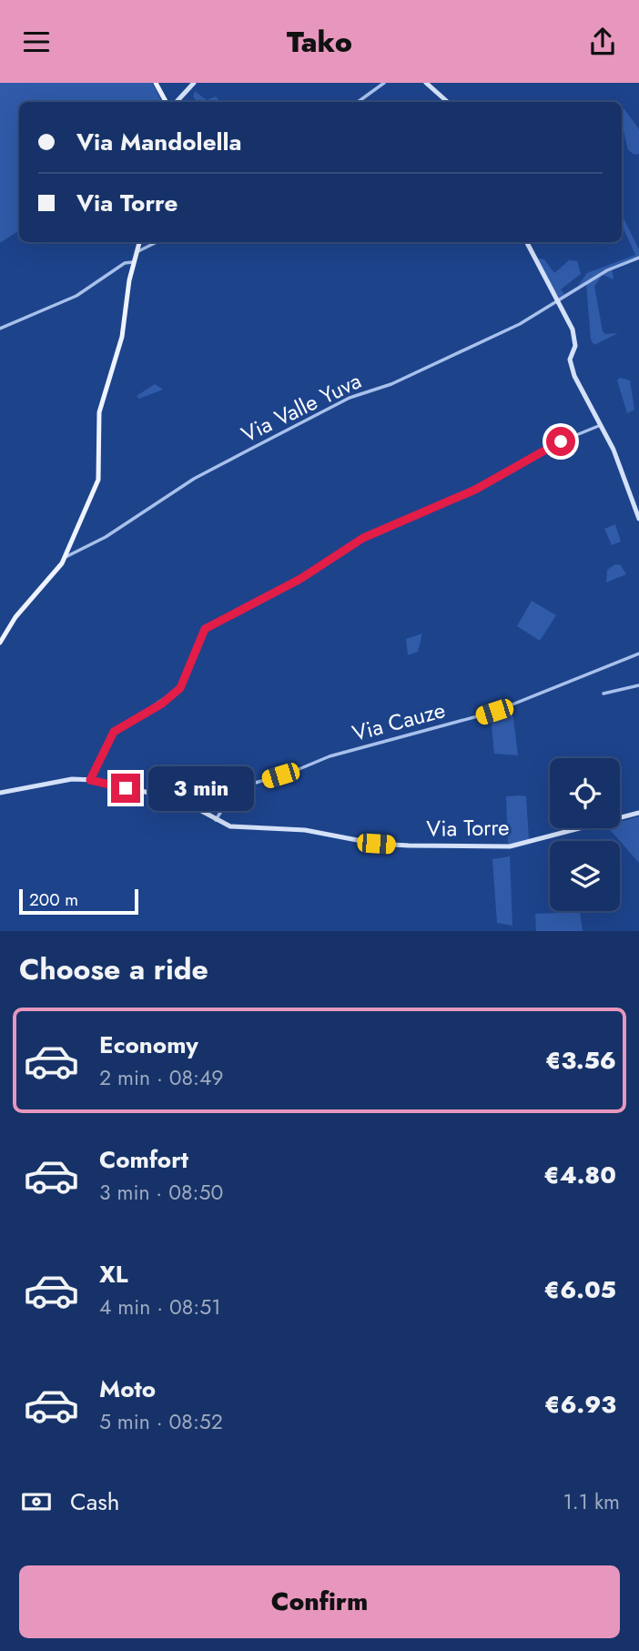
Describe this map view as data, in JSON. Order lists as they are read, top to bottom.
{
  "streets": {
    "main road": ["Via Torre"],
    "street": ["Via Valle Yuva", "Via Cauze"]
  },
  "crossings": [
    ["Via Cauze", "Via Torre"]
  ],
  "scale_bar": "200 m",
  "page": {
    "header": "Tako",
    "banner": ["Via Mandolella", "Via Torre"],
    "bubble": "3 min",
    "scale": "200 m",
    "heading": "Choose a ride",
    "list": [
      {
        "name": "Economy",
        "note": "2 min · 08:49",
        "value": "€3.56"
      },
      {
        "name": "Comfort",
        "note": "3 min · 08:50",
        "value": "€4.80"
      },
      {
        "name": "XL",
        "note": "4 min · 08:51",
        "value": "€6.05"
      },
      {
        "name": "Moto",
        "note": "5 min · 08:52",
        "value": "€6.93"
      }
    ],
    "pay": ["Cash", "1.1 km"],
    "buttons": "Confirm"
  }
}
